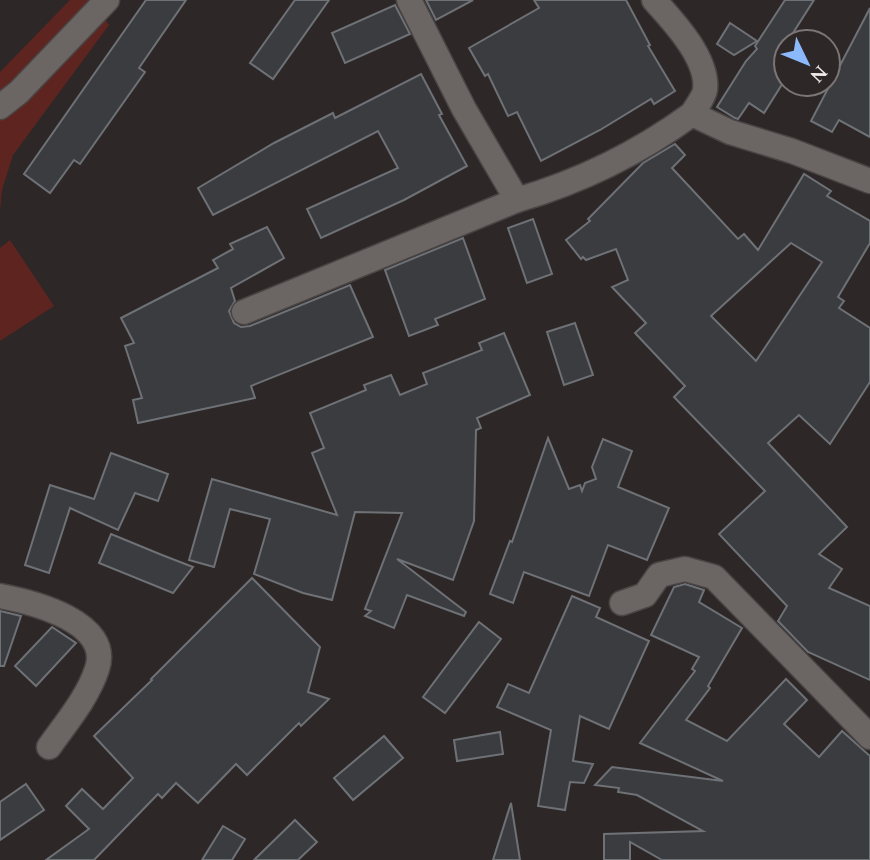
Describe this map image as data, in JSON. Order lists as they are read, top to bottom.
{
  "north": "bottom right"
}
